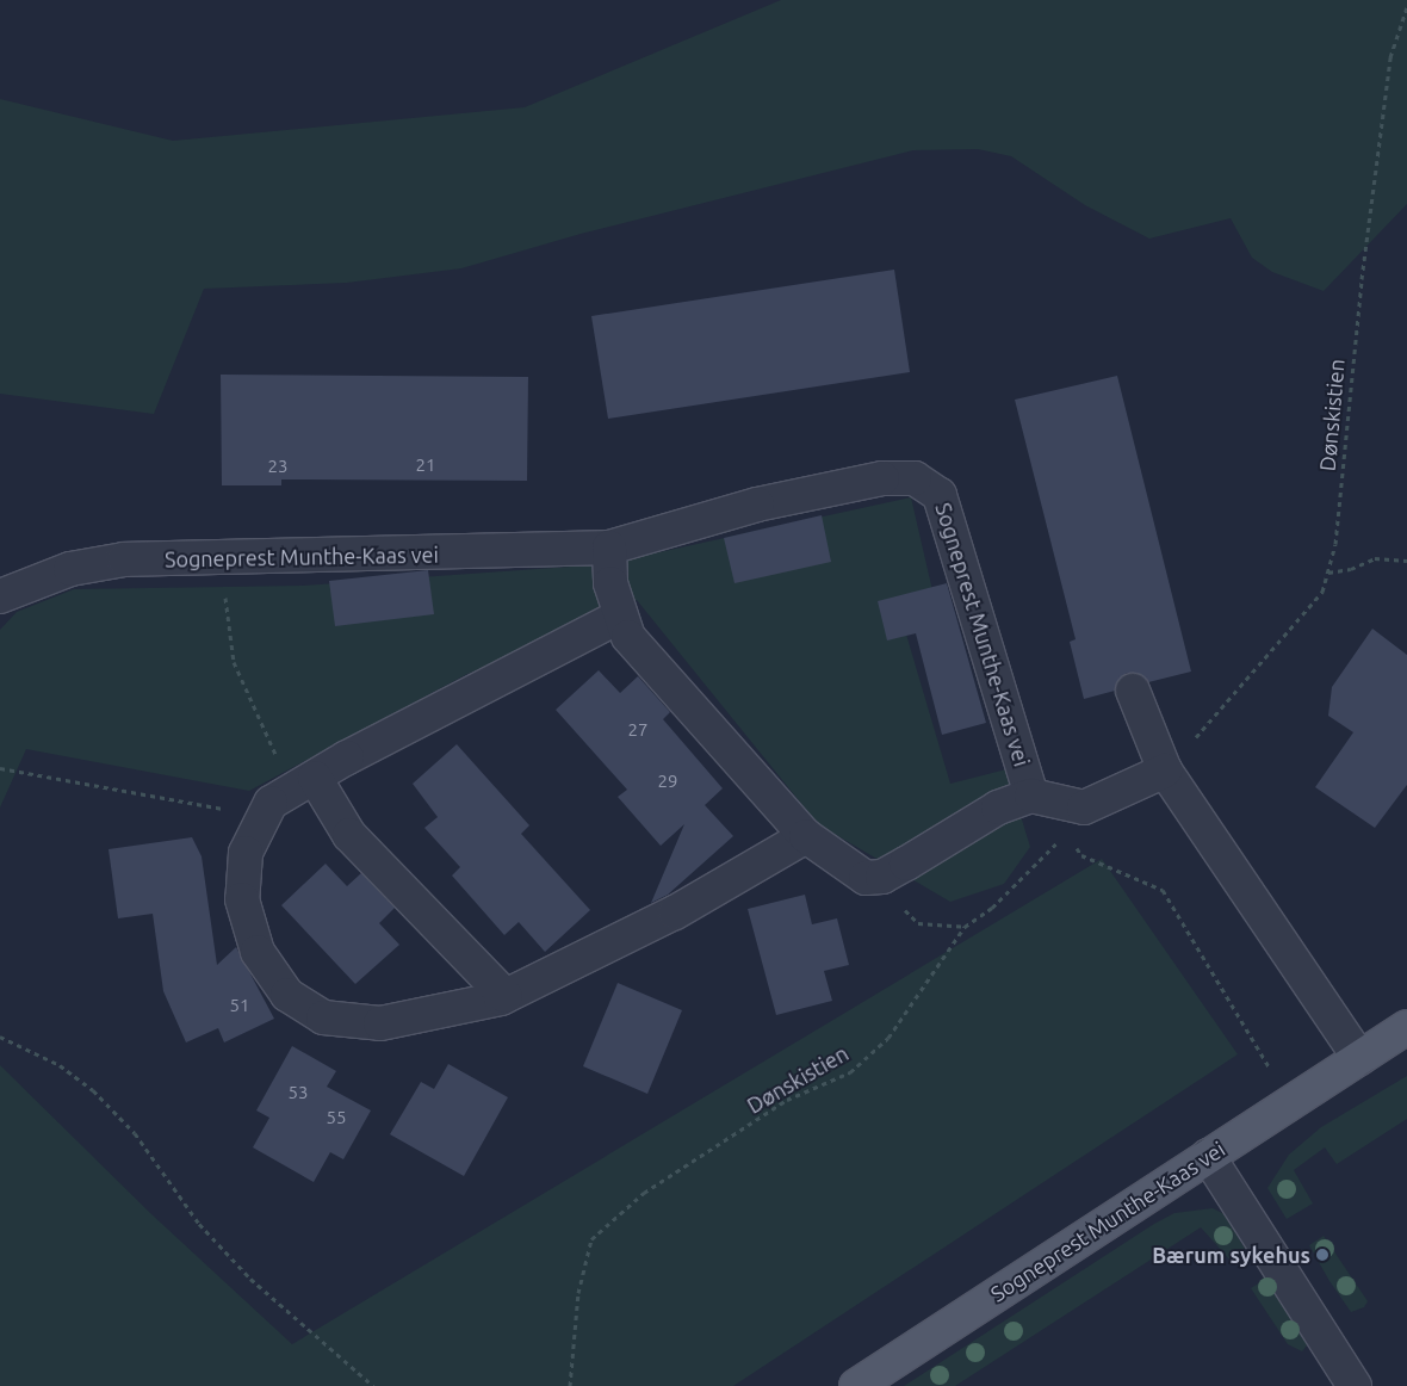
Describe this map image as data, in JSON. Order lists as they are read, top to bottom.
{
  "streets": {
    "main road": ["Sogneprest Munthe-Kaas vei"],
    "path": ["Dønskistien"]
  },
  "crossings": [
    ["Dønskistien", "Sogneprest Munthe-Kaas vei"]
  ],
  "places": ["Bærum sykehus"],
  "house_numbers": [
    "21",
    "23",
    "27",
    "29",
    "51",
    "53",
    "55"
  ]
}
